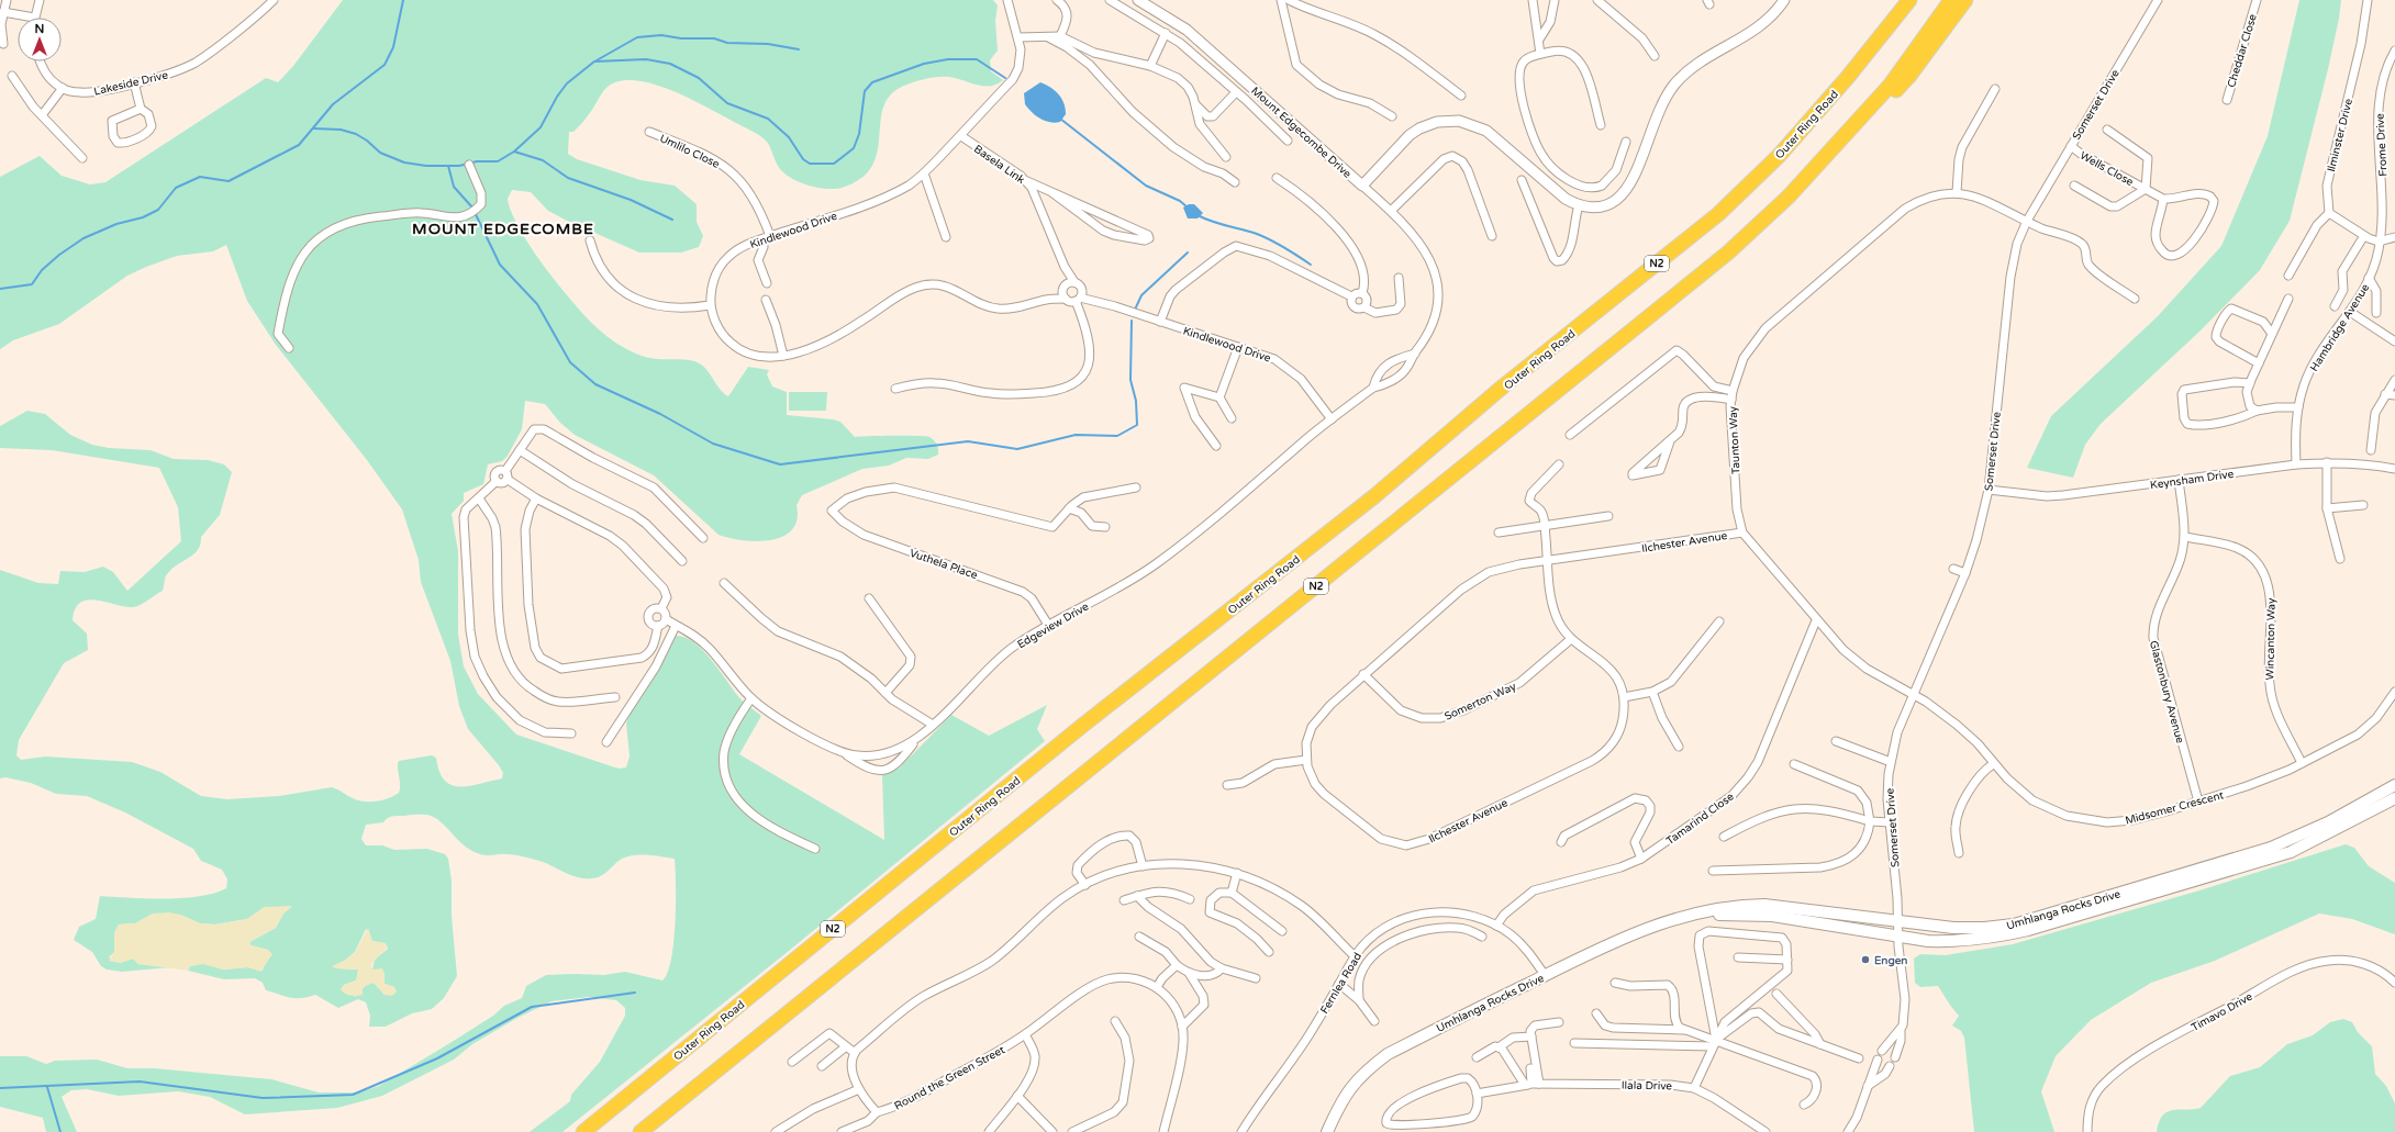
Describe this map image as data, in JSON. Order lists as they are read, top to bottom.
{
  "streets": {
    "highway": ["Outer Ring Road", "N2"],
    "main road": ["Umhlanga Rocks Drive"],
    "street": [
      "Cheddar Close",
      "Lakeside Drive",
      "Somerset Drive",
      "Mount Edgecombe Drive",
      "Ilminster Drive",
      "Frome Drive",
      "Umlilo Close",
      "Basela Link",
      "Wells Close",
      "Kindlewood Drive",
      "Hambridge Avenue",
      "Taunton Way",
      "Keynsham Drive",
      "Ilchester Avenue",
      "Vuthela Place",
      "Edgeview Drive",
      "Wincanton Way",
      "Glastonbury Avenue",
      "Somerton Way",
      "Midsomer Crescent",
      "Tamarind Close",
      "Fernlea Road",
      "Timavo Drive",
      "Round the Green Street",
      "Ilala Drive"
    ]
  },
  "crossings": [
    ["Somerset Drive", "Wells Close"],
    ["Somerset Drive", "Taunton Way"],
    ["Somerset Drive", "Keynsham Drive"],
    ["Somerset Drive", "Midsomer Crescent"],
    ["Somerset Drive", "Umhlanga Rocks Drive"],
    ["Mount Edgecombe Drive", "Edgeview Drive"],
    ["Frome Drive", "Hambridge Avenue"],
    ["Umlilo Close", "Kindlewood Drive"],
    ["Basela Link", "Kindlewood Drive"],
    ["Kindlewood Drive", "Edgeview Drive"],
    ["Hambridge Avenue", "Keynsham Drive"],
    ["Taunton Way", "Ilchester Avenue"],
    ["Taunton Way", "Midsomer Crescent"],
    ["Taunton Way", "Tamarind Close"],
    ["Keynsham Drive", "Glastonbury Avenue"],
    ["Ilchester Avenue", "Somerton Way"],
    ["Vuthela Place", "Edgeview Drive"],
    ["Wincanton Way", "Glastonbury Avenue"],
    ["Wincanton Way", "Midsomer Crescent"],
    ["Glastonbury Avenue", "Midsomer Crescent"],
    ["Tamarind Close", "Fernlea Road"],
    ["Umhlanga Rocks Drive", "Fernlea Road"]
  ],
  "districts": ["MOUNT EDGECOMBE"],
  "places": ["Engen"],
  "north": "top"
}
